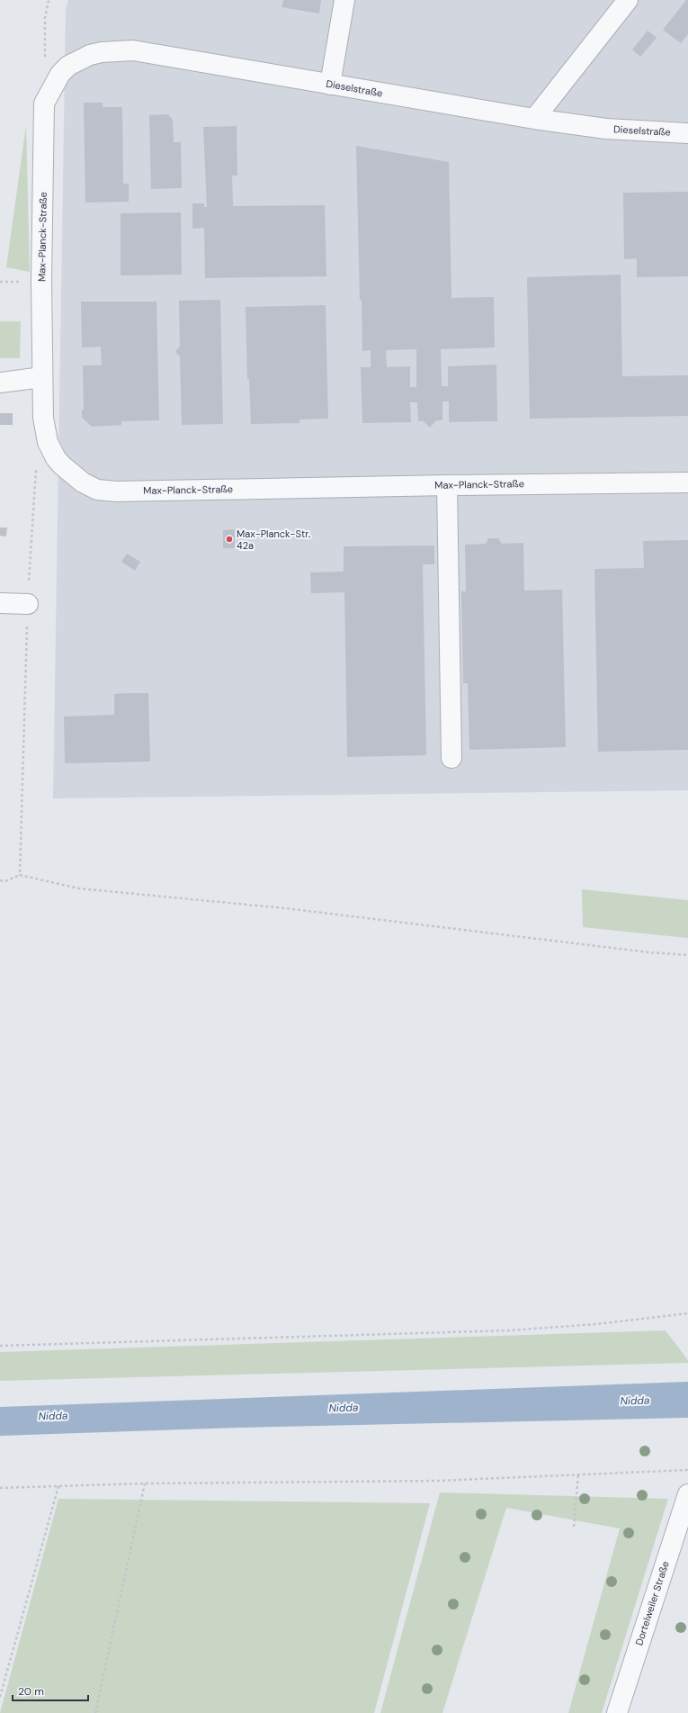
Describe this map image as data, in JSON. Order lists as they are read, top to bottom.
{
  "streets": {
    "street": ["Dieselstraße", "Max-Planck-Straße", "Dortelweiler Straße"]
  },
  "crossings": [
    ["Dieselstraße", "Max-Planck-Straße"]
  ],
  "water": ["Nidda"],
  "places": ["Max-Planck-Str. 42a"],
  "scale_bar": "20 m"
}
